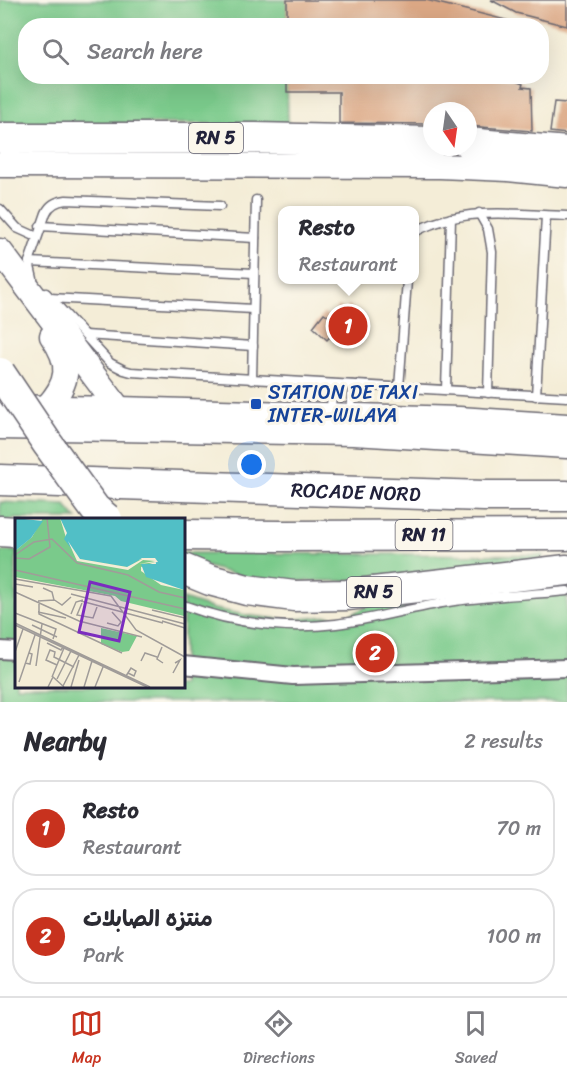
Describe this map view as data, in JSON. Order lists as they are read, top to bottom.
{
  "streets": {
    "highway": ["RN 5", "ROCADE NORD", "RN 11"]
  },
  "places": {
    "transit": ["STATION DE TAXI INTER-WILAYA"]
  },
  "north": "bottom",
  "page": {
    "search": "Search here",
    "popup": ["Resto", "Restaurant"],
    "pins": ["1", "2"],
    "heading": ["Nearby", "2 results"],
    "list": [
      {
        "mark": "1",
        "name": "Resto",
        "note": "Restaurant",
        "value": "70 m"
      },
      {
        "mark": "2",
        "name": "منتزه الصابلات",
        "note": "Park",
        "value": "100 m"
      }
    ],
    "nav": ["Map", "Directions", "Saved"]
  }
}
